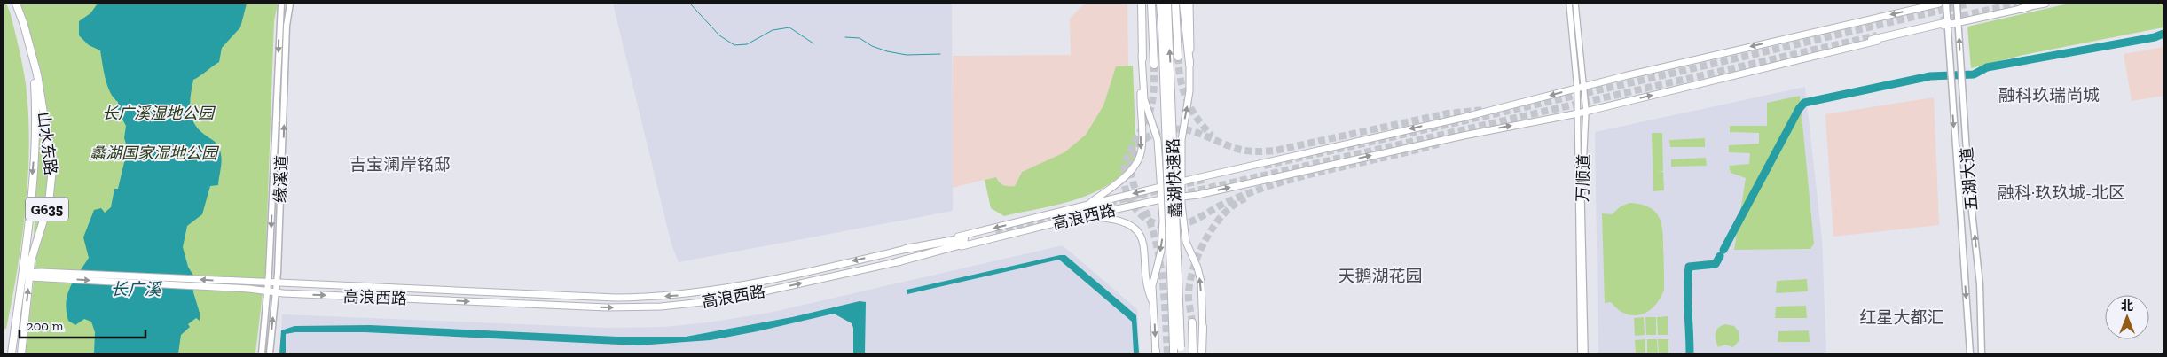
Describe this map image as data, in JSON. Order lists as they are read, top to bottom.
{
  "streets": {
    "highway": ["山水东路", "蠡湖快速路", "G635"],
    "main road": ["缘溪道", "五湖大道", "高浪西路"],
    "street": ["万顺道"]
  },
  "crossings": [
    ["万顺道", "高浪西路"],
    ["缘溪道", "高浪西路"],
    ["五湖大道", "高浪西路"]
  ],
  "districts": [
    "融科玖瑞尚城",
    "吉宝澜岸铭邸",
    "融科·玖玖城-北区",
    "天鹅湖花园",
    "红星大都汇"
  ],
  "water": ["长广溪"],
  "parks": ["长广溪湿地公园", "蠡湖国家湿地公园"],
  "scale_bar": "200 m",
  "north": "top"
}
